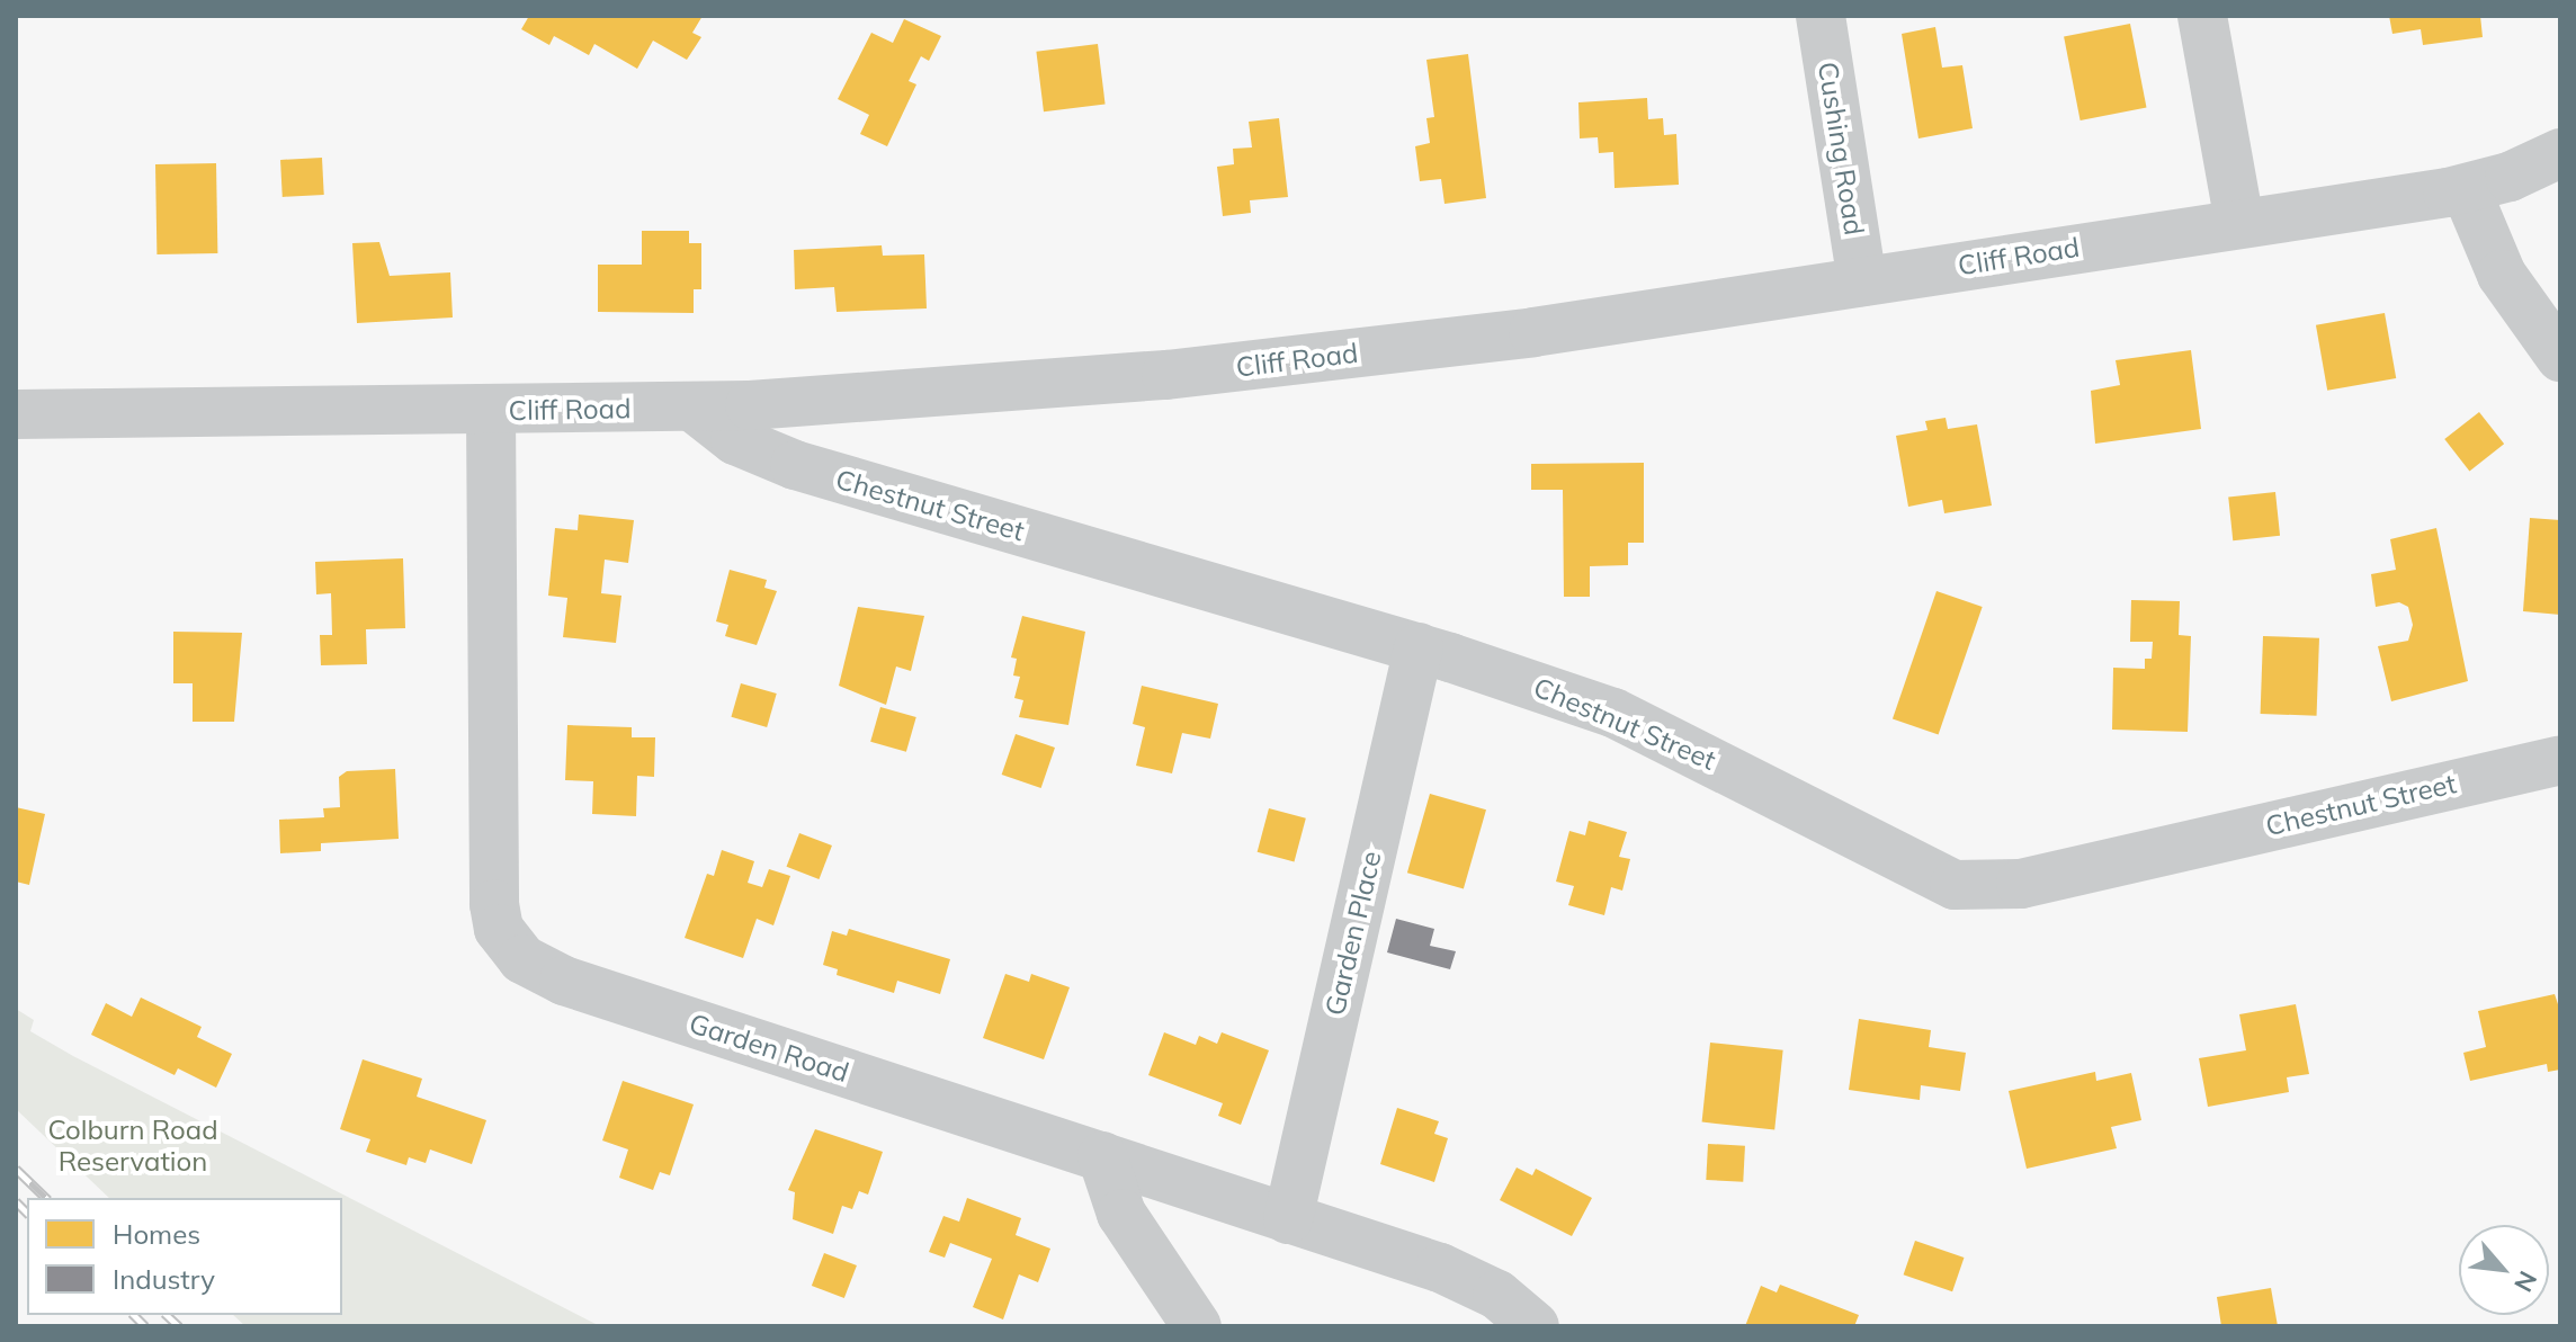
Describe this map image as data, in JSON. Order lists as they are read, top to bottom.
{
  "streets": {
    "street": [
      "Cushing Road",
      "Cliff Road",
      "Chestnut Street",
      "Garden Place",
      "Garden Road"
    ]
  },
  "crossings": [
    ["Cushing Road", "Cliff Road"],
    ["Cliff Road", "Chestnut Street"],
    ["Cliff Road", "Garden Road"],
    ["Chestnut Street", "Garden Place"],
    ["Garden Place", "Garden Road"]
  ],
  "parks": ["Colburn Road Reservation"],
  "legend": ["Homes", "Industry"],
  "north": "bottom right"
}
